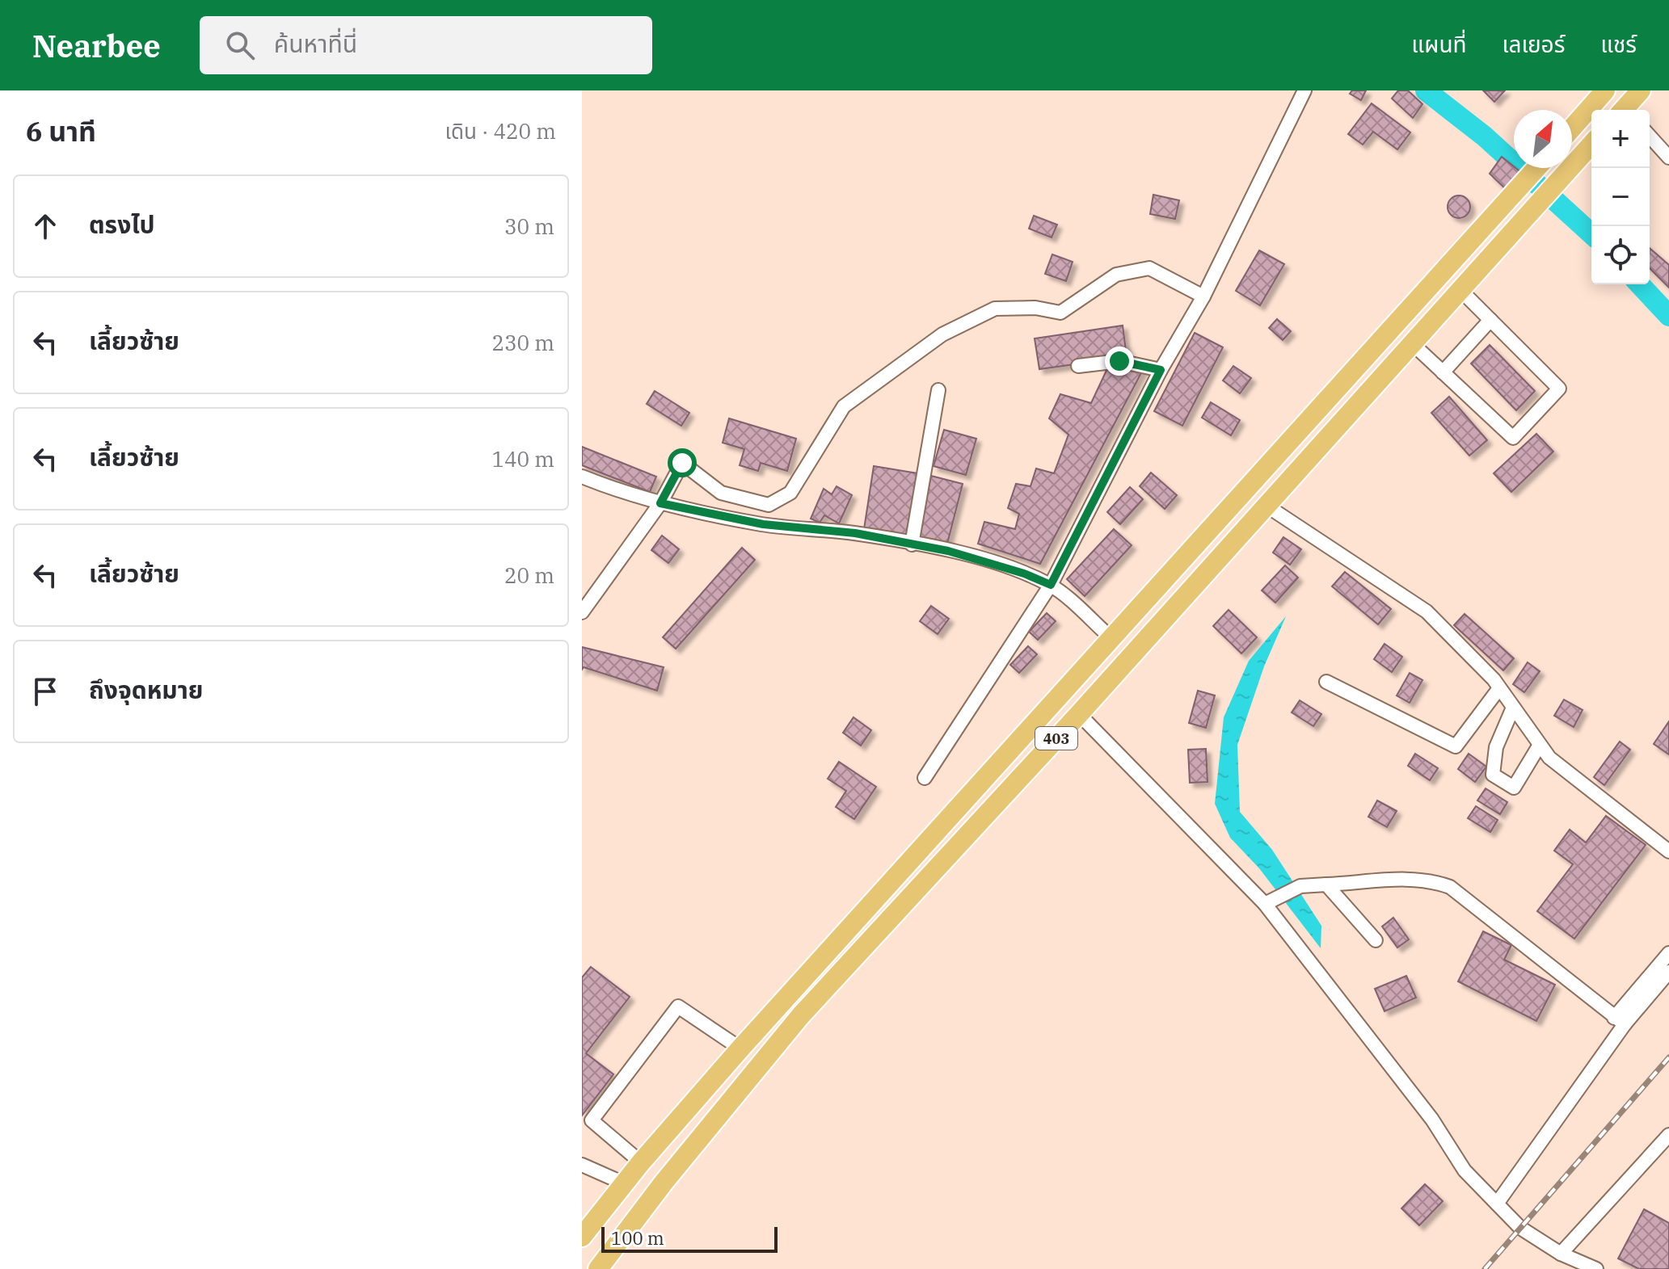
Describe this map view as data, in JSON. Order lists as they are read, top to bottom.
{
  "streets": {
    "highway": ["403"]
  },
  "scale_bar": "100 m",
  "north": "top right",
  "page": {
    "header": "Nearbee",
    "search": "ค้นหาที่นี่",
    "nav": ["แผนที่", "เลเยอร์", "แชร์"],
    "heading": ["6 นาที", "เดิน · 420 m"],
    "map_buttons": ["+", "−"],
    "list": [
      ["ตรงไป", "30 m"],
      ["เลี้ยวซ้าย", "230 m"],
      ["เลี้ยวซ้าย", "140 m"],
      ["เลี้ยวซ้าย", "20 m"],
      "ถึงจุดหมาย"
    ],
    "scale": "100 m"
  }
}
